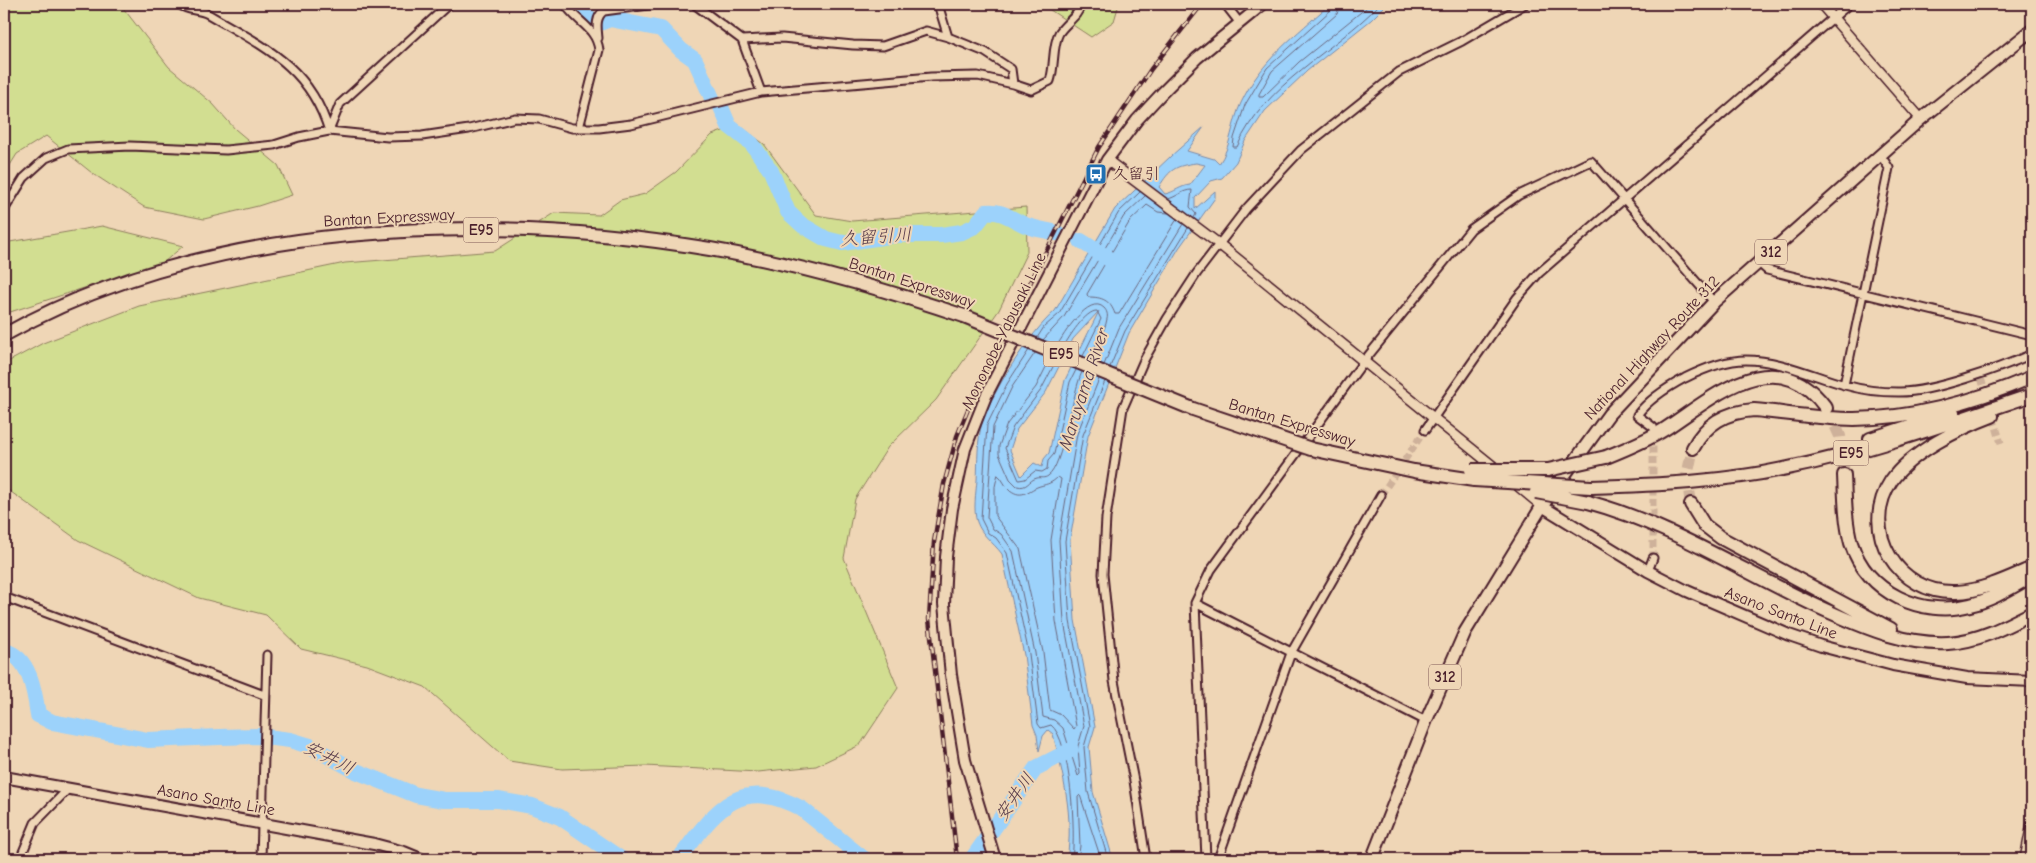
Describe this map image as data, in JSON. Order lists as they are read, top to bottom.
{
  "streets": {
    "highway": [
      "Bantan Expressway",
      "E95",
      "312",
      "National Highway Route 312"
    ],
    "main road": ["Mononobe-Yabusaki Line", "Asano Santo Line"]
  },
  "crossings": [
    ["Bantan Expressway", "E95"],
    ["National Highway Route 312", "Asano Santo Line"]
  ],
  "water": ["久留引川", "Maruyama River", "安井川"],
  "places": {
    "bus stop": ["久留引"]
  }
}
